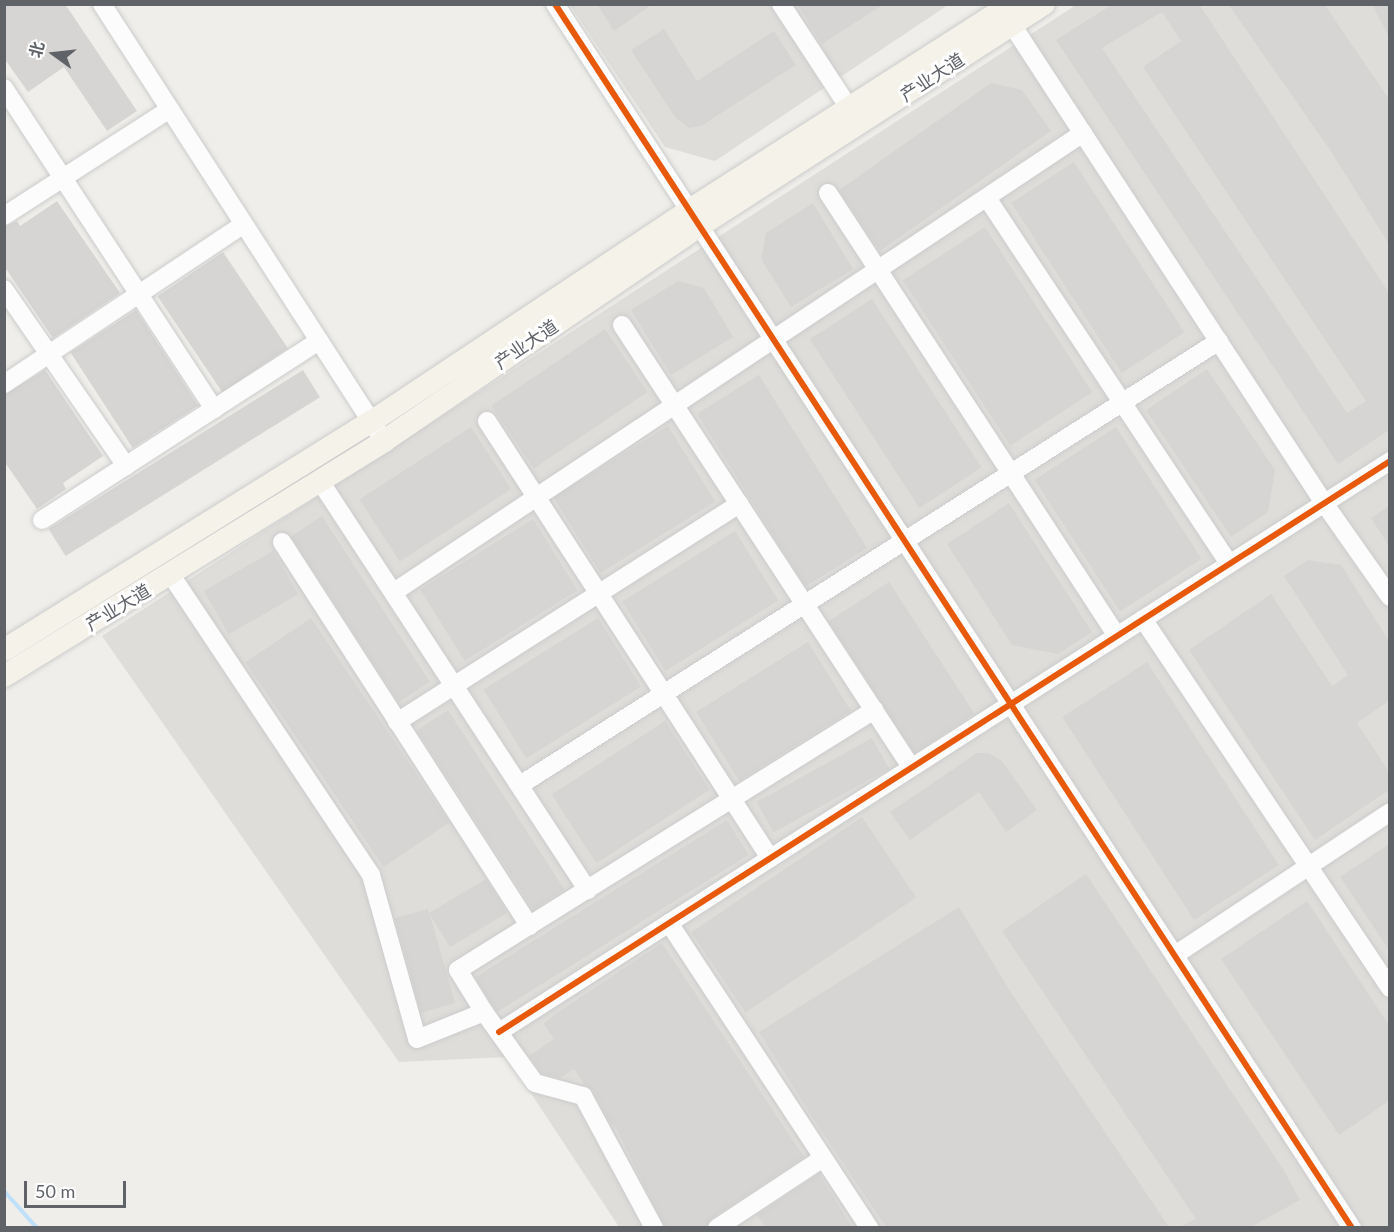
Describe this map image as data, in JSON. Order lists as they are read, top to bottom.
{
  "streets": {
    "main road": ["产业大道"]
  },
  "scale_bar": "50 m",
  "north": "left"
}
